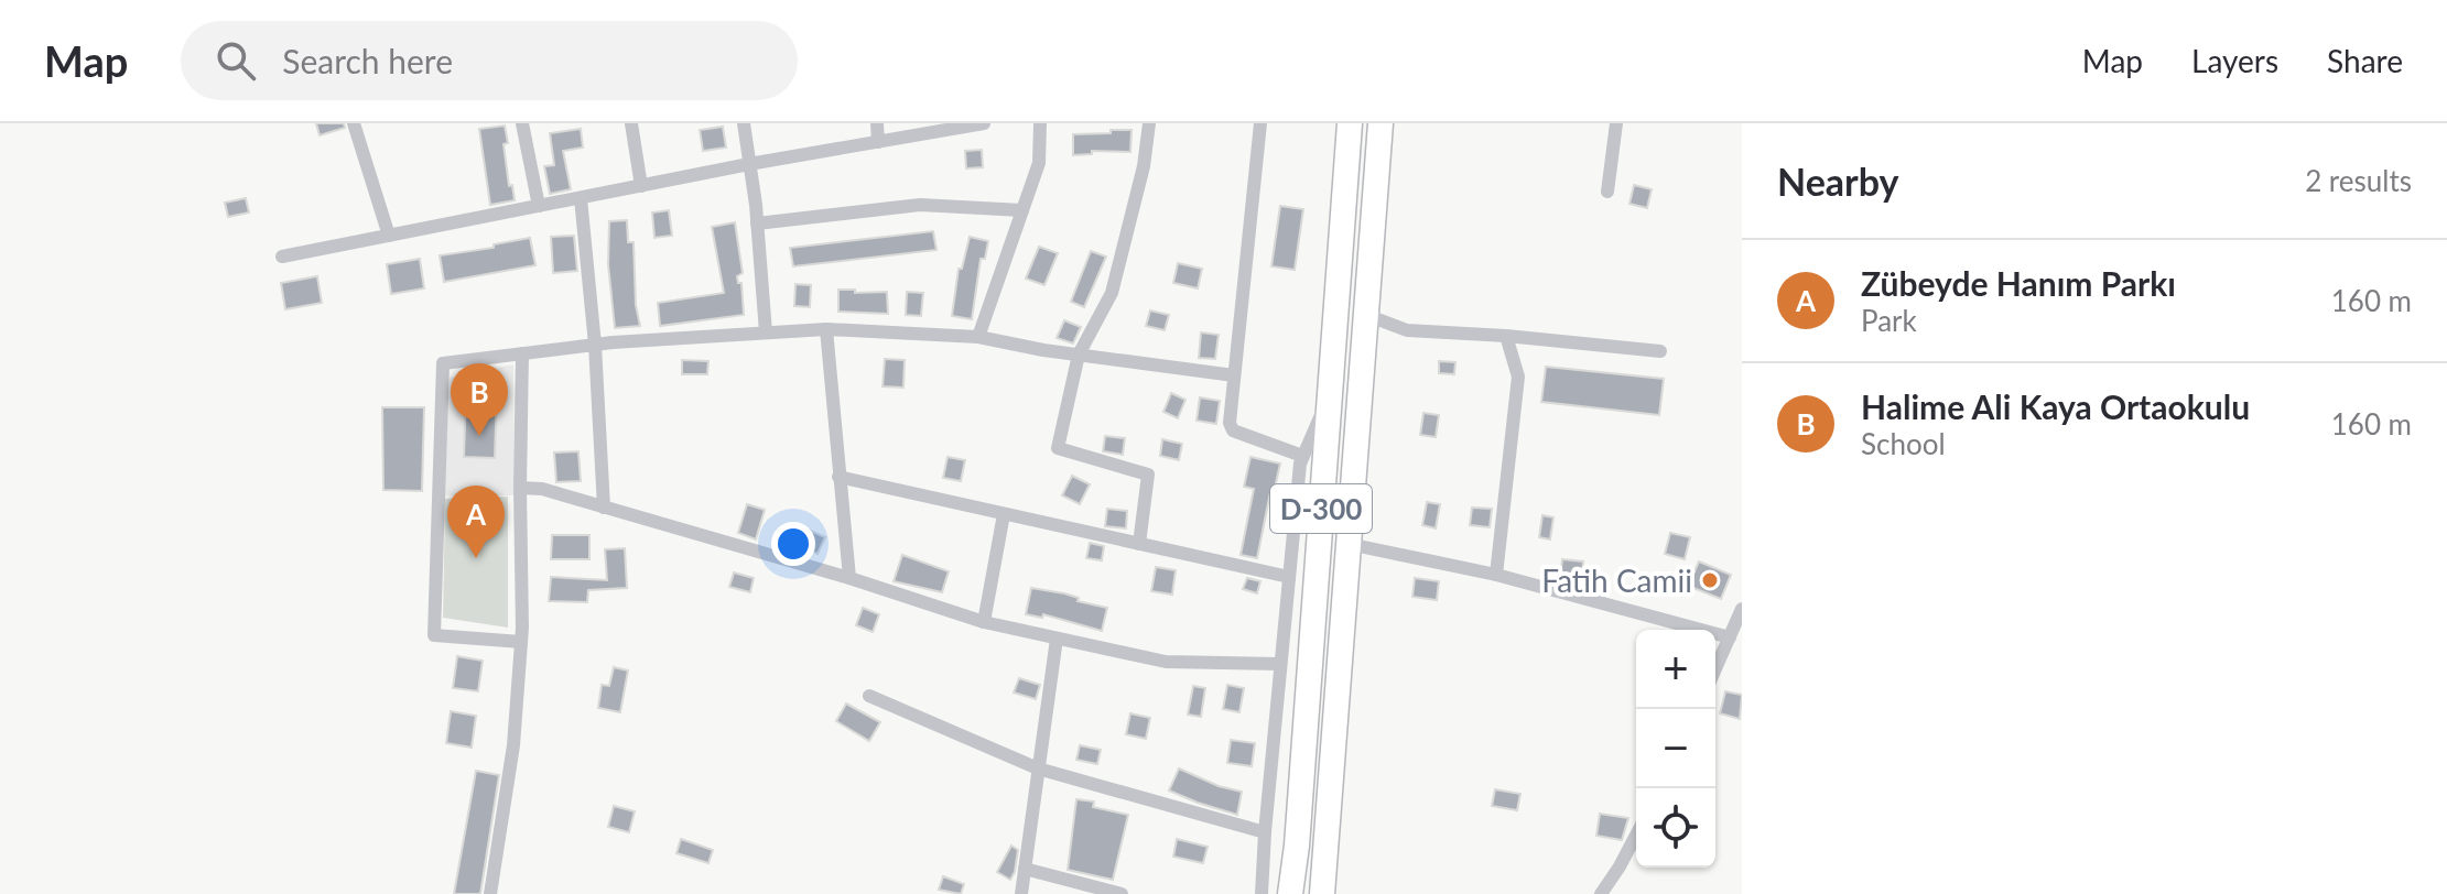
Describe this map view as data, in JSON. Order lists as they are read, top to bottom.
{
  "streets": {
    "highway": ["D-300"]
  },
  "places": ["Fatih Camii"],
  "page": {
    "header": "Map",
    "search": "Search here",
    "nav": ["Map", "Layers", "Share"],
    "heading": ["Nearby", "2 results"],
    "list": [
      {
        "mark": "A",
        "name": "Zübeyde Hanım Parkı",
        "note": "Park",
        "value": "160 m"
      },
      {
        "mark": "B",
        "name": "Halime Ali Kaya Ortaokulu",
        "note": "School",
        "value": "160 m"
      }
    ],
    "pins": ["B", "A"],
    "map_buttons": ["+", "−"]
  }
}
